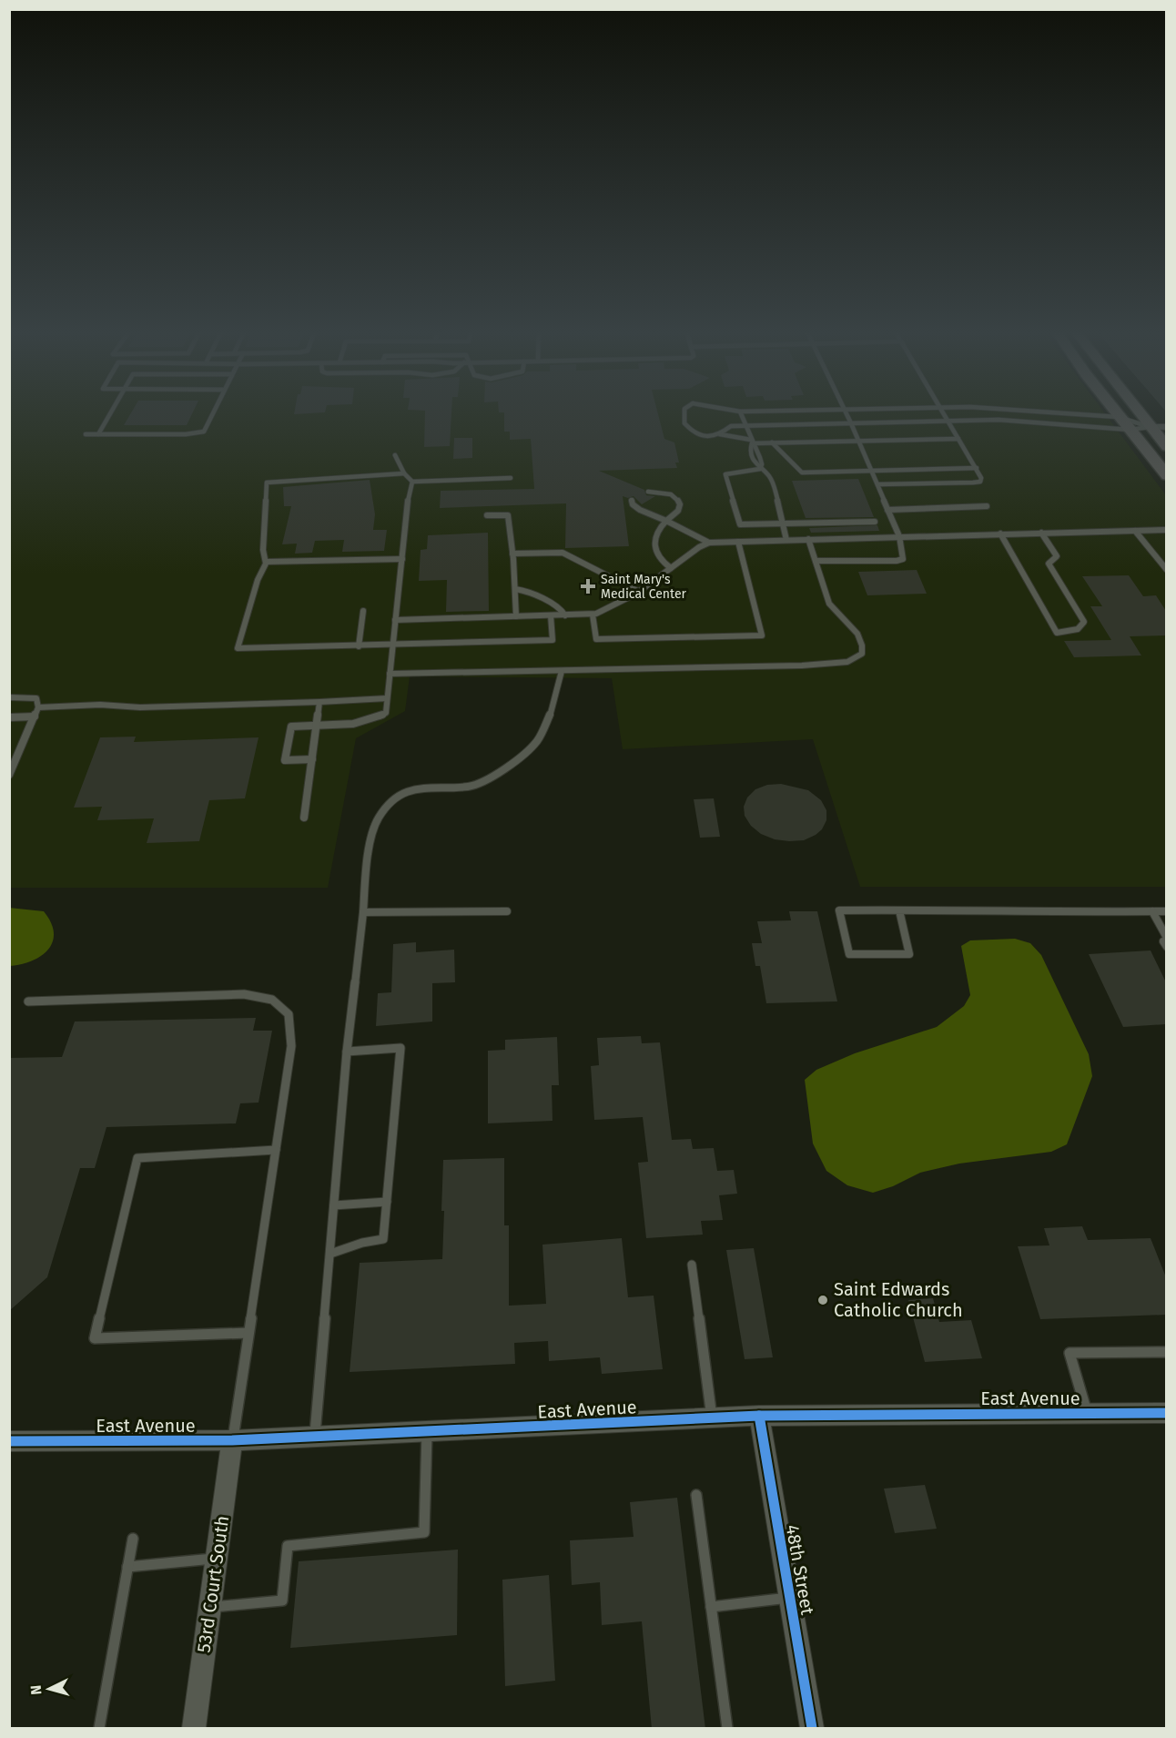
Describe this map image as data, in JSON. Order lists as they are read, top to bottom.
{
  "streets": {
    "street": ["East Avenue", "48th Street", "53rd Court South"]
  },
  "crossings": [
    ["East Avenue", "48th Street"],
    ["East Avenue", "53rd Court South"]
  ],
  "places": {
    "health": ["Saint Mary's Medical Center"],
    "other": ["Saint Edwards Catholic Church"]
  },
  "north": "left"
}
